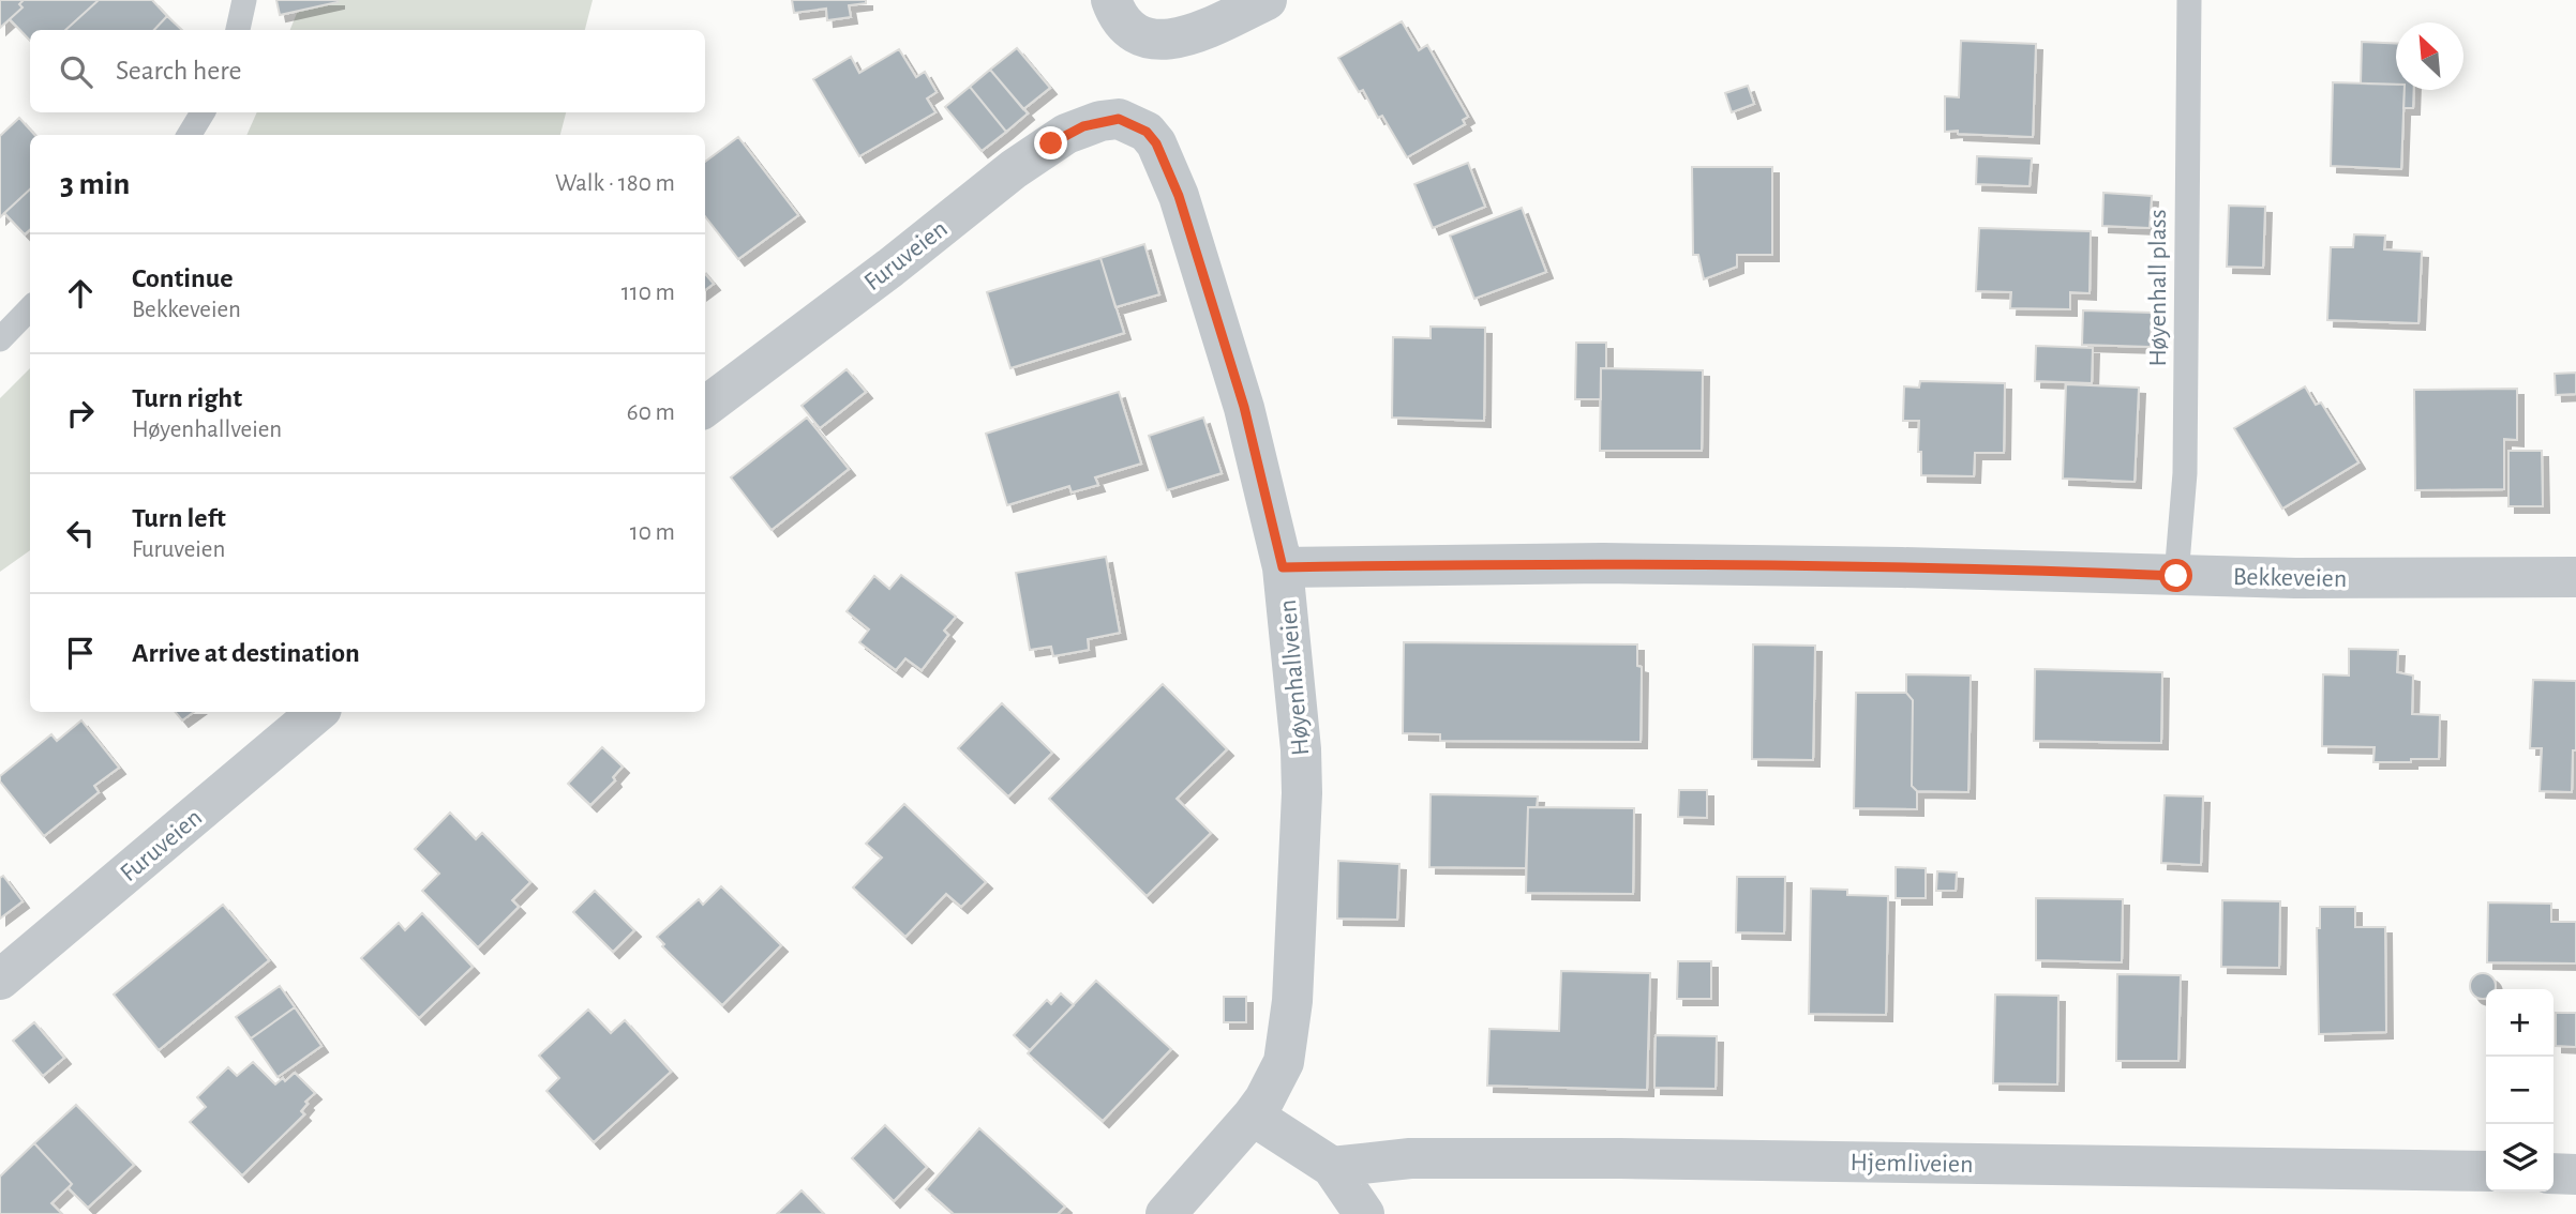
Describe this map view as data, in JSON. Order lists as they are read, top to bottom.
{
  "streets": {
    "street": [
      "Furuveien",
      "Bekkeveien",
      "Høyenhallveien",
      "Hjemliveien"
    ],
    "lane": ["Høyenhall plass"]
  },
  "crossings": [
    ["Furuveien", "Høyenhallveien"],
    ["Høyenhall plass", "Bekkeveien"],
    ["Bekkeveien", "Høyenhallveien"]
  ],
  "north": "top left",
  "page": {
    "search": "Search here",
    "heading": ["3 min", "Walk · 180 m"],
    "list": [
      ["Continue", "Bekkeveien", "110 m"],
      ["Turn right", "Høyenhallveien", "60 m"],
      ["Turn left", "Furuveien", "10 m"],
      "Arrive at destination"
    ],
    "map_buttons": ["+", "−"]
  }
}
